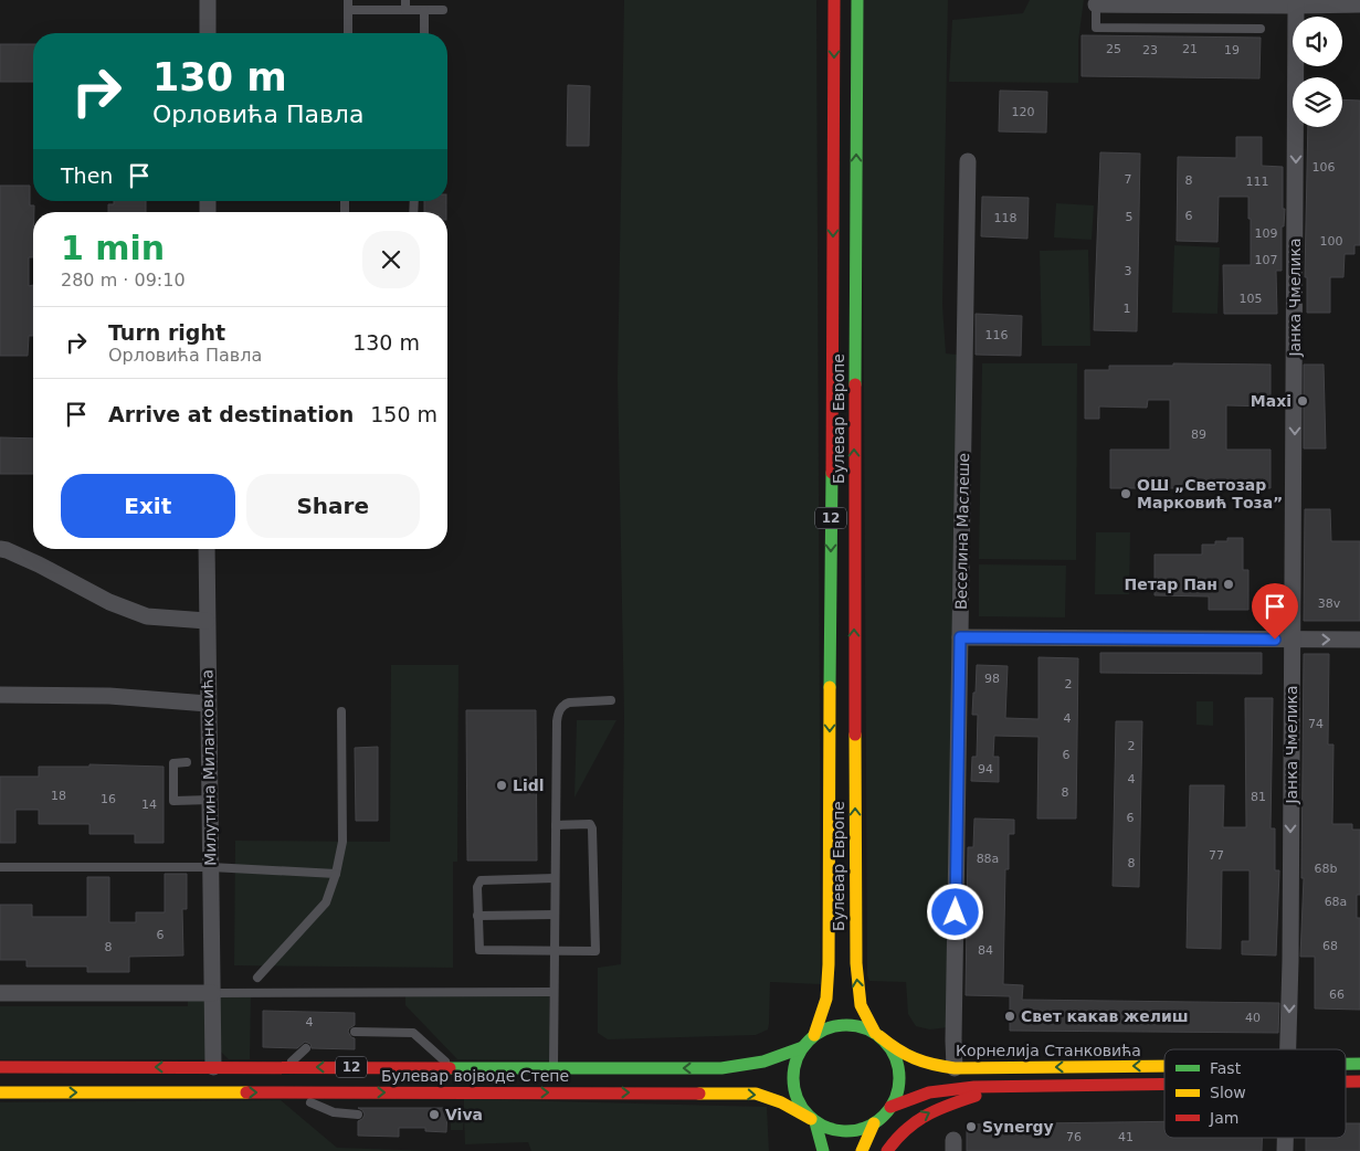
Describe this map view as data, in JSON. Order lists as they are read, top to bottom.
{
  "streets": {
    "main road": [
      "Булевар Европе",
      "12",
      "Корнелија Станковића",
      "Булевар војводе Степе"
    ],
    "street": ["Јанка Чмелика", "Веселина Маслеше", "Милутина Миланковића"]
  },
  "crossings": [
    ["Булевар Европе", "12"],
    ["Булевар Европе", "Корнелија Станковића"],
    ["Булевар Европе", "Булевар војводе Степе"],
    ["12", "Корнелија Станковића"],
    ["12", "Булевар војводе Степе"],
    ["Веселина Маслеше", "Корнелија Станковића"],
    ["Милутина Миланковића", "Булевар војводе Степе"],
    ["Корнелија Станковића", "Булевар војводе Степе"]
  ],
  "one_way": ["Јанка Чмелика"],
  "places": [
    "Maxi",
    "ОШ „Светозар Марковић Тоза”",
    "Петар Пан",
    "Lidl",
    "Свет какав желиш",
    "Viva",
    "Synergy"
  ],
  "house_numbers": [
    "25",
    "21",
    "23",
    "19",
    "120",
    "106",
    "7",
    "8",
    "111",
    "6",
    "5",
    "118",
    "109",
    "100",
    "107",
    "3",
    "105",
    "1",
    "116",
    "89",
    "38v",
    "98",
    "2",
    "4",
    "74",
    "2",
    "6",
    "94",
    "4",
    "8",
    "18",
    "81",
    "16",
    "14",
    "6",
    "77",
    "88a",
    "8",
    "68b",
    "68a",
    "6",
    "68",
    "8",
    "84",
    "66",
    "40",
    "4",
    "76",
    "41"
  ],
  "legend": ["Fast", "Slow", "Jam"],
  "page": {
    "turn": ["130 m", "Орловића Павла"],
    "then": "Then",
    "heading": ["1 min", "280 m · 09:10"],
    "list": [
      {
        "name": "Turn right",
        "note": "Орловића Павла",
        "value": "130 m"
      },
      {
        "name": "Arrive at destination",
        "value": "150 m"
      }
    ],
    "buttons": ["Exit", "Share"]
  }
}
